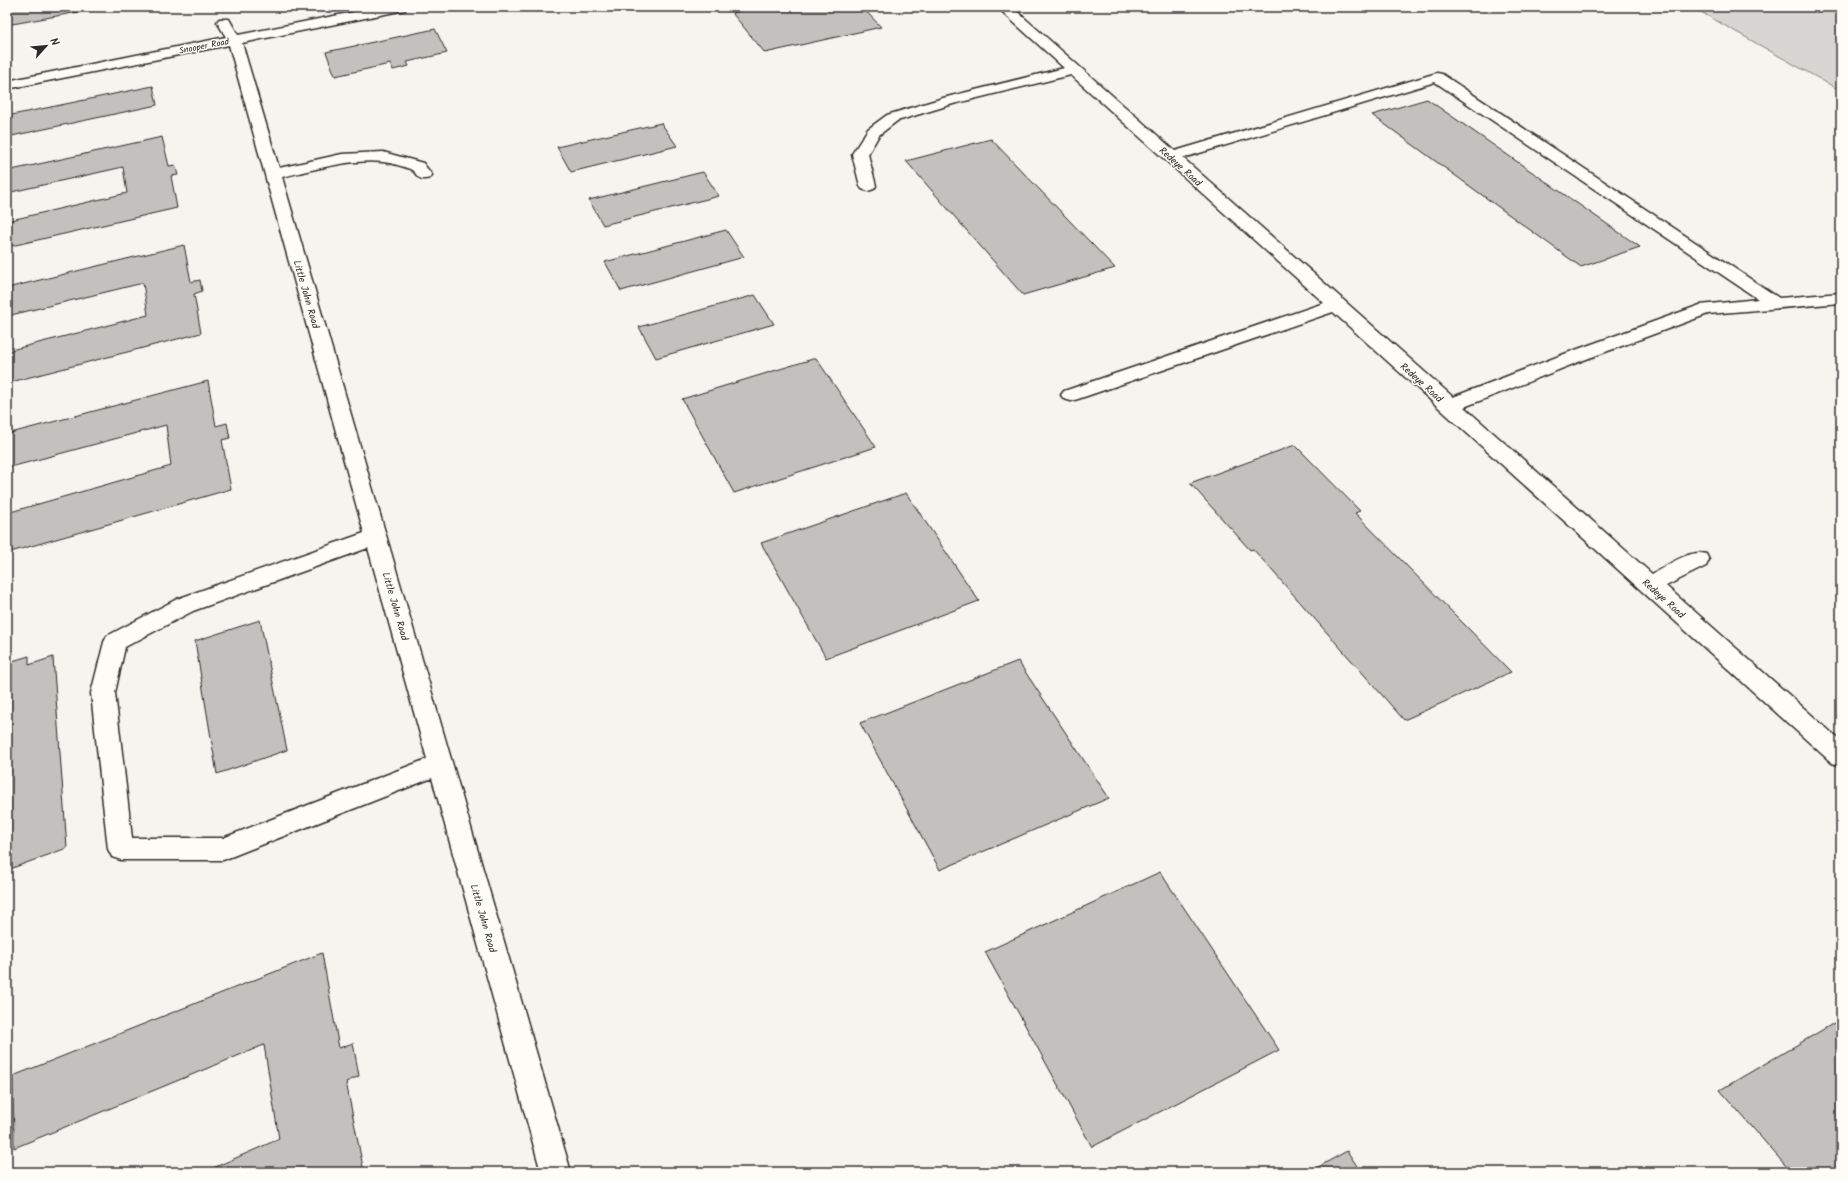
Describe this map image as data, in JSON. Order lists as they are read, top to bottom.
{
  "streets": {
    "street": ["Snooper Road", "Redeye Road", "Little John Road"]
  },
  "crossings": [
    ["Snooper Road", "Little John Road"]
  ],
  "north": "top right"
}
